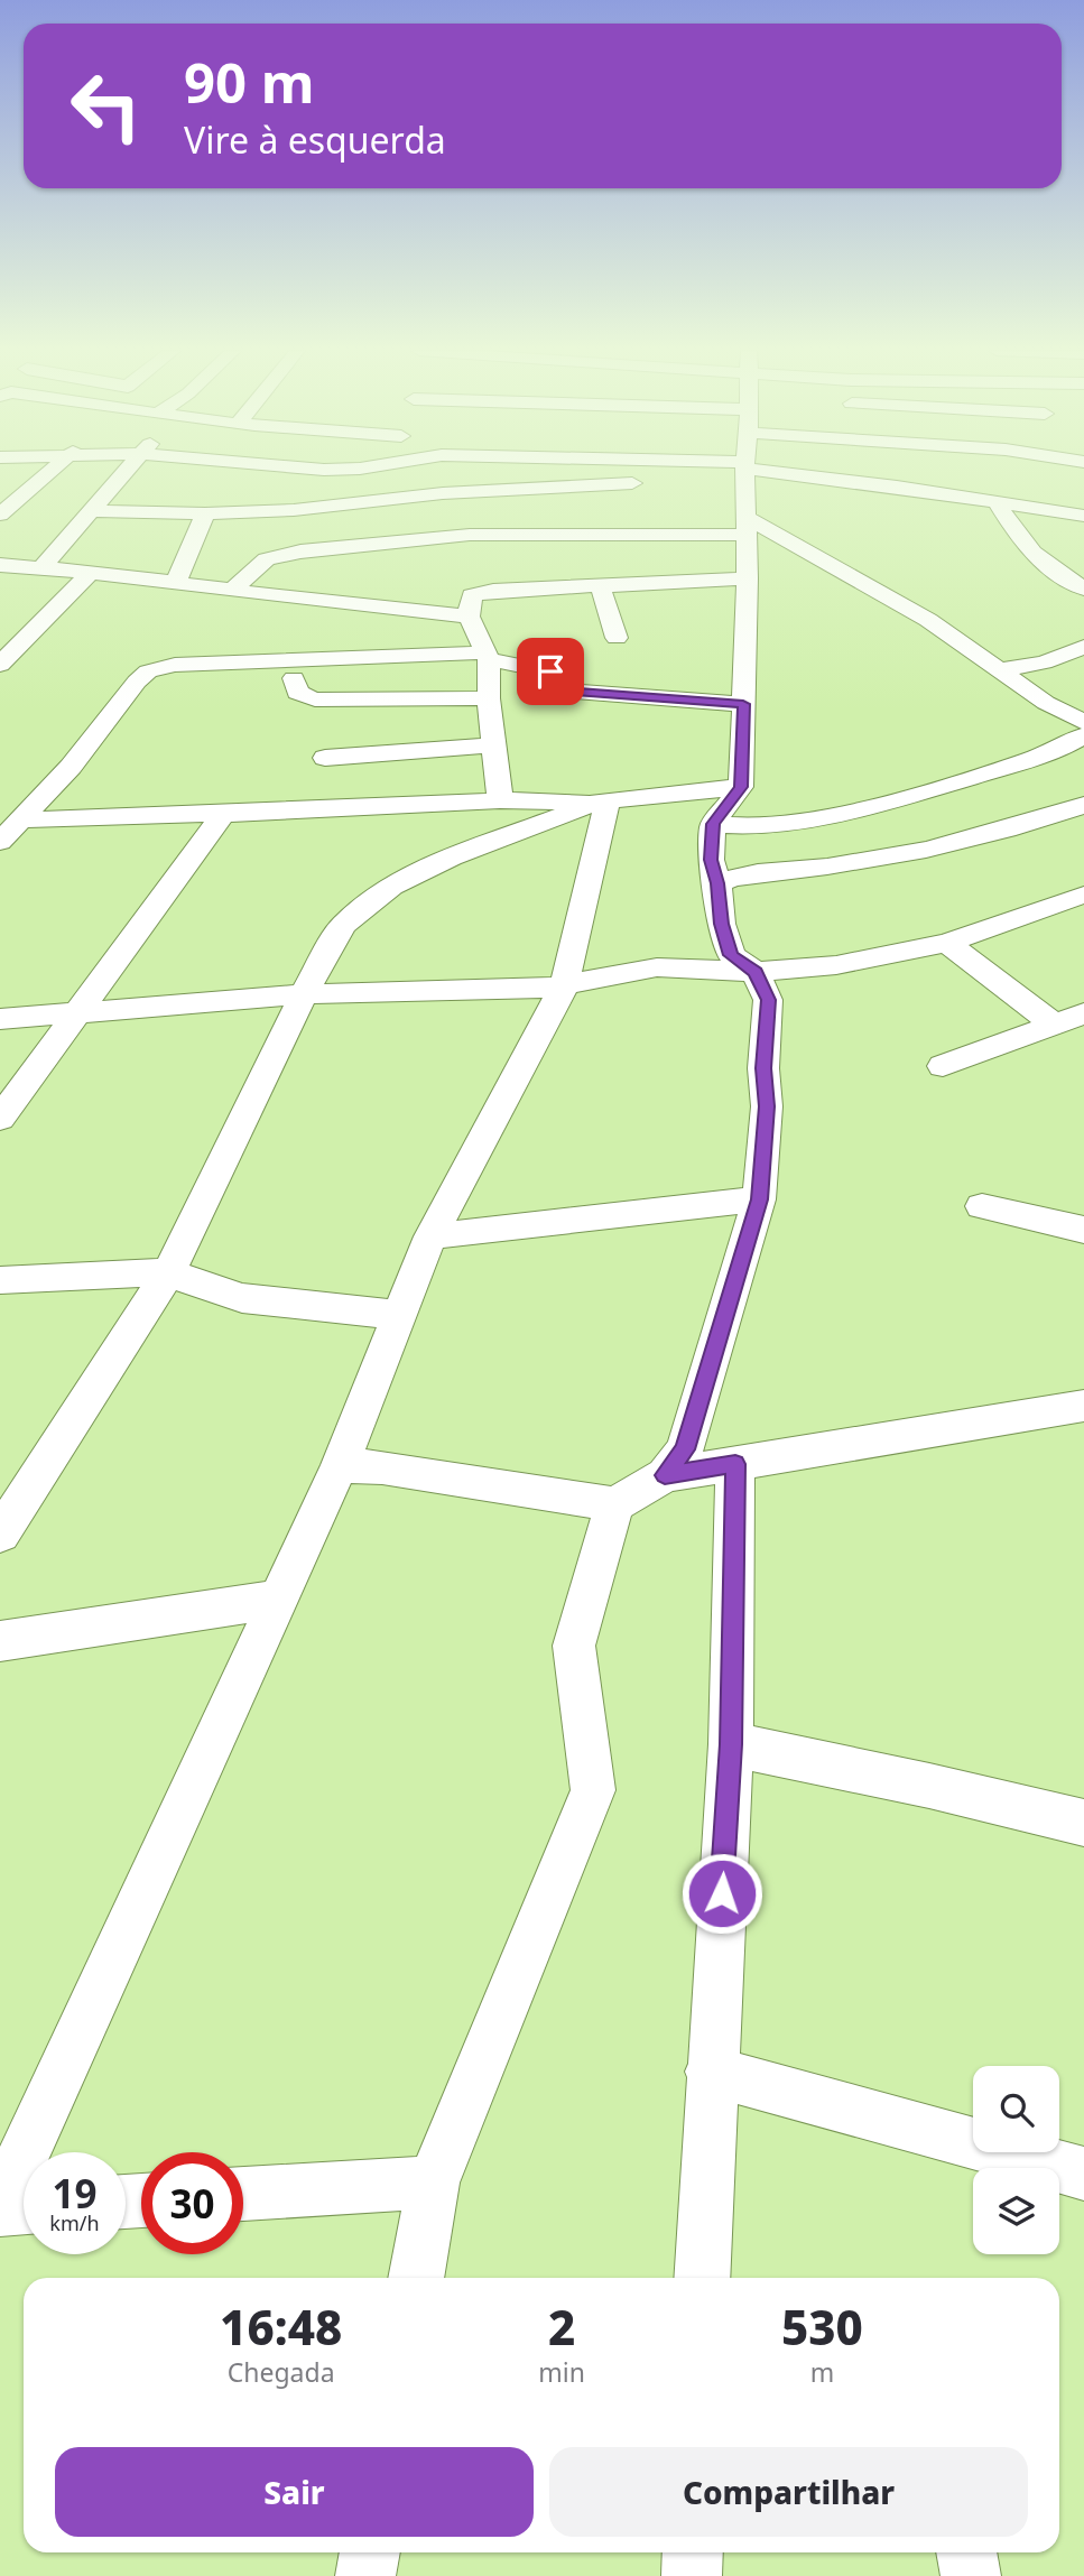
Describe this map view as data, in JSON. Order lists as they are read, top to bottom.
{
  "page": {
    "turn": ["90 m", "Vire à esquerda"],
    "speed": "19 km/h",
    "limit": "30",
    "eta": [
      "16:48",
      "Chegada",
      "2",
      "min",
      "530",
      "m"
    ],
    "buttons": ["Sair", "Compartilhar"]
  }
}
